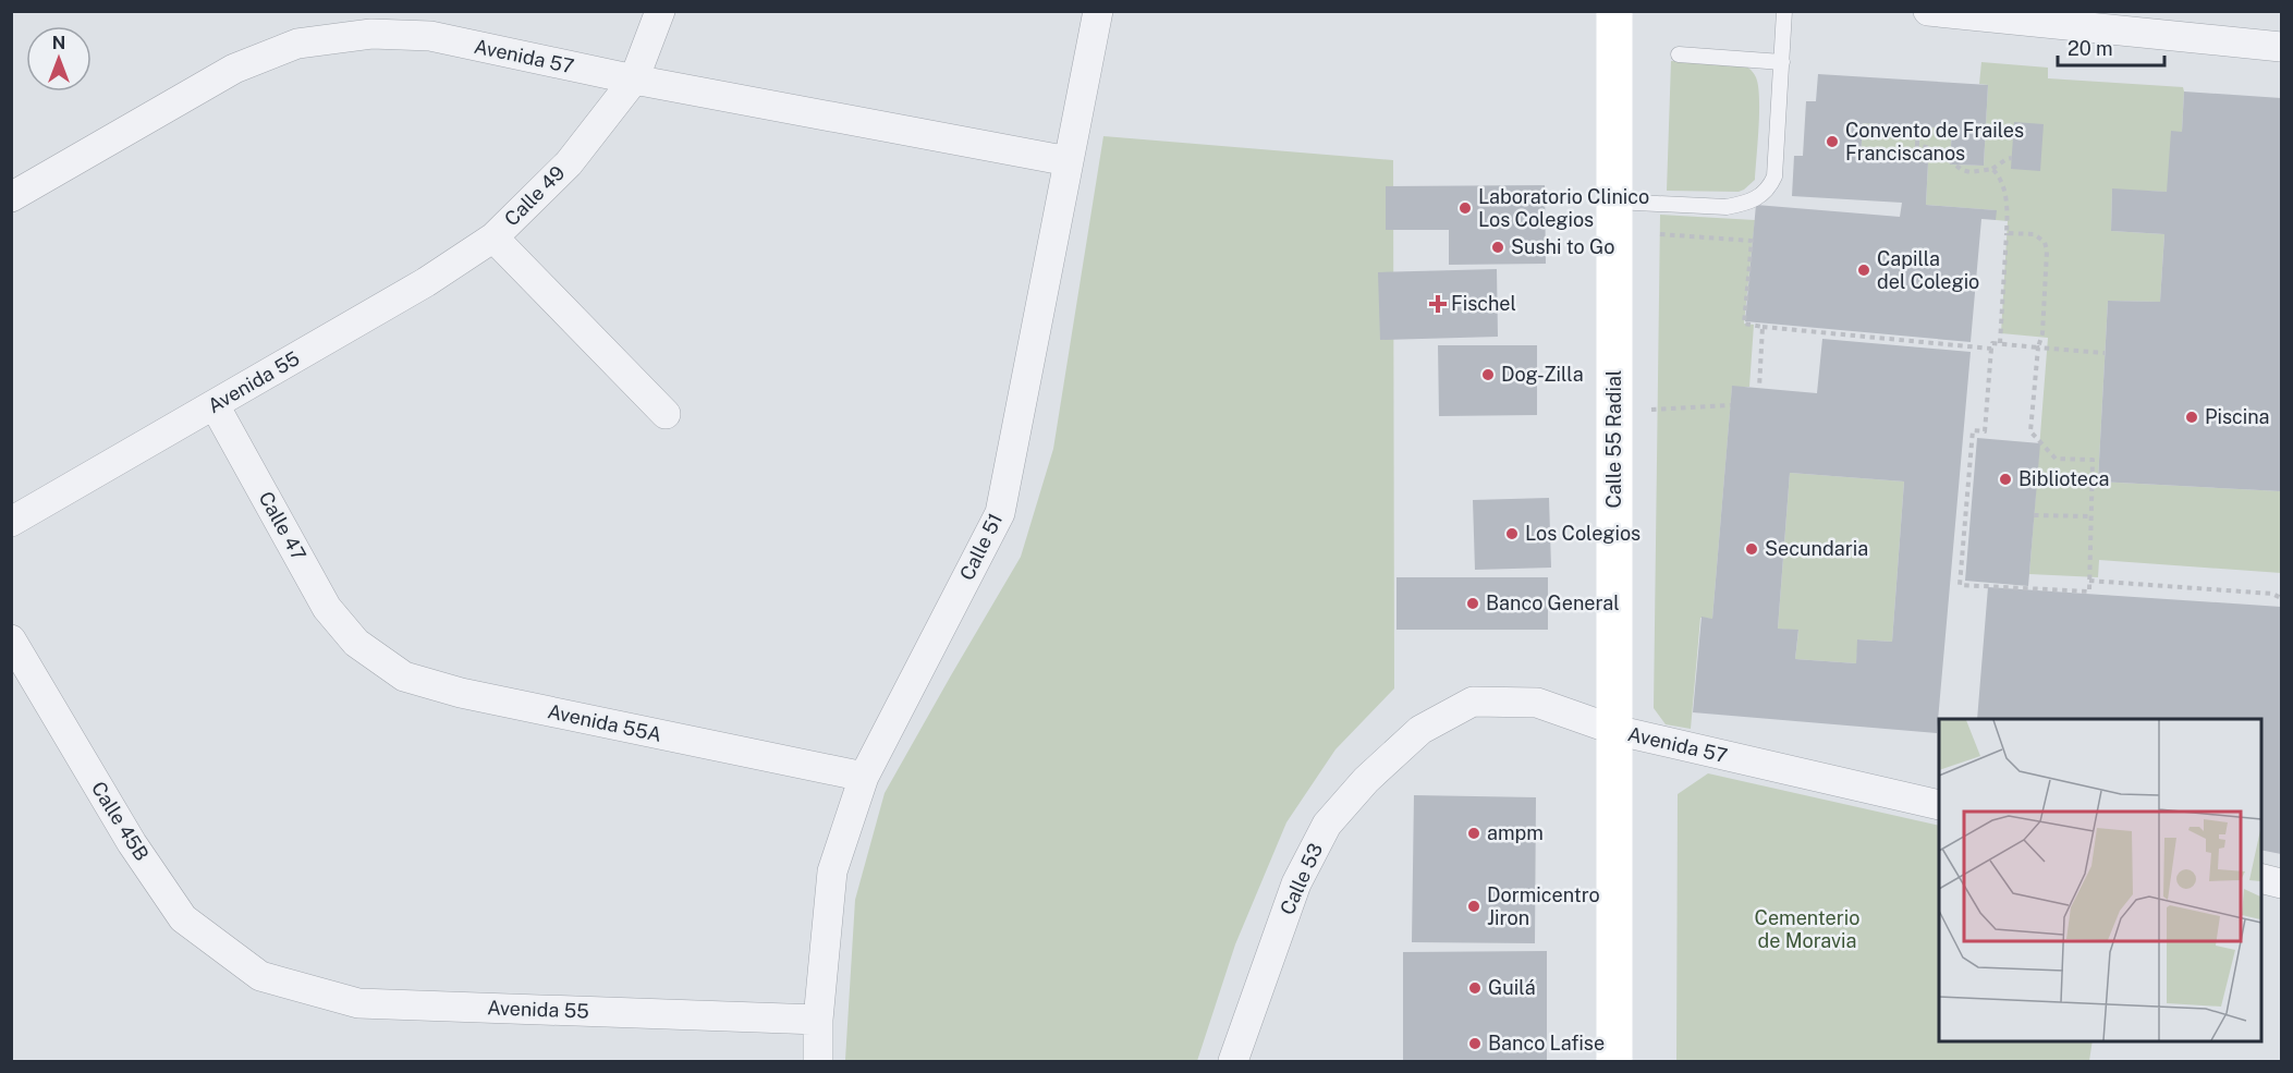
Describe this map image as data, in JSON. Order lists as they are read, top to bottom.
{
  "streets": {
    "main road": ["Calle 55 Radial"],
    "street": [
      "Avenida 57",
      "Calle 49",
      "Avenida 55",
      "Calle 47",
      "Calle 51",
      "Avenida 55A",
      "Calle 45B",
      "Calle 53"
    ]
  },
  "crossings": [
    ["Avenida 57", "Calle 49"],
    ["Avenida 57", "Calle 55 Radial"],
    ["Avenida 57", "Calle 51"],
    ["Avenida 57", "Calle 53"],
    ["Calle 49", "Avenida 55"],
    ["Avenida 55", "Calle 47"],
    ["Avenida 55", "Calle 51"],
    ["Avenida 55", "Calle 45B"],
    ["Calle 47", "Avenida 55A"],
    ["Calle 51", "Avenida 55A"]
  ],
  "parks": ["Cementerio de Moravia"],
  "places": {
    "other": [
      "Convento de Frailes Franciscanos",
      "Laboratorio Clinico Los Colegios",
      "Sushi to Go",
      "Capilla del Colegio",
      "Dog-Zilla",
      "Piscina",
      "Biblioteca",
      "Los Colegios",
      "Secundaria",
      "Banco General",
      "ampm",
      "Dormicentro Jiron",
      "Guilá",
      "Banco Lafise"
    ],
    "health": ["Fischel"]
  },
  "scale_bar": "20 m",
  "north": "top"
}
